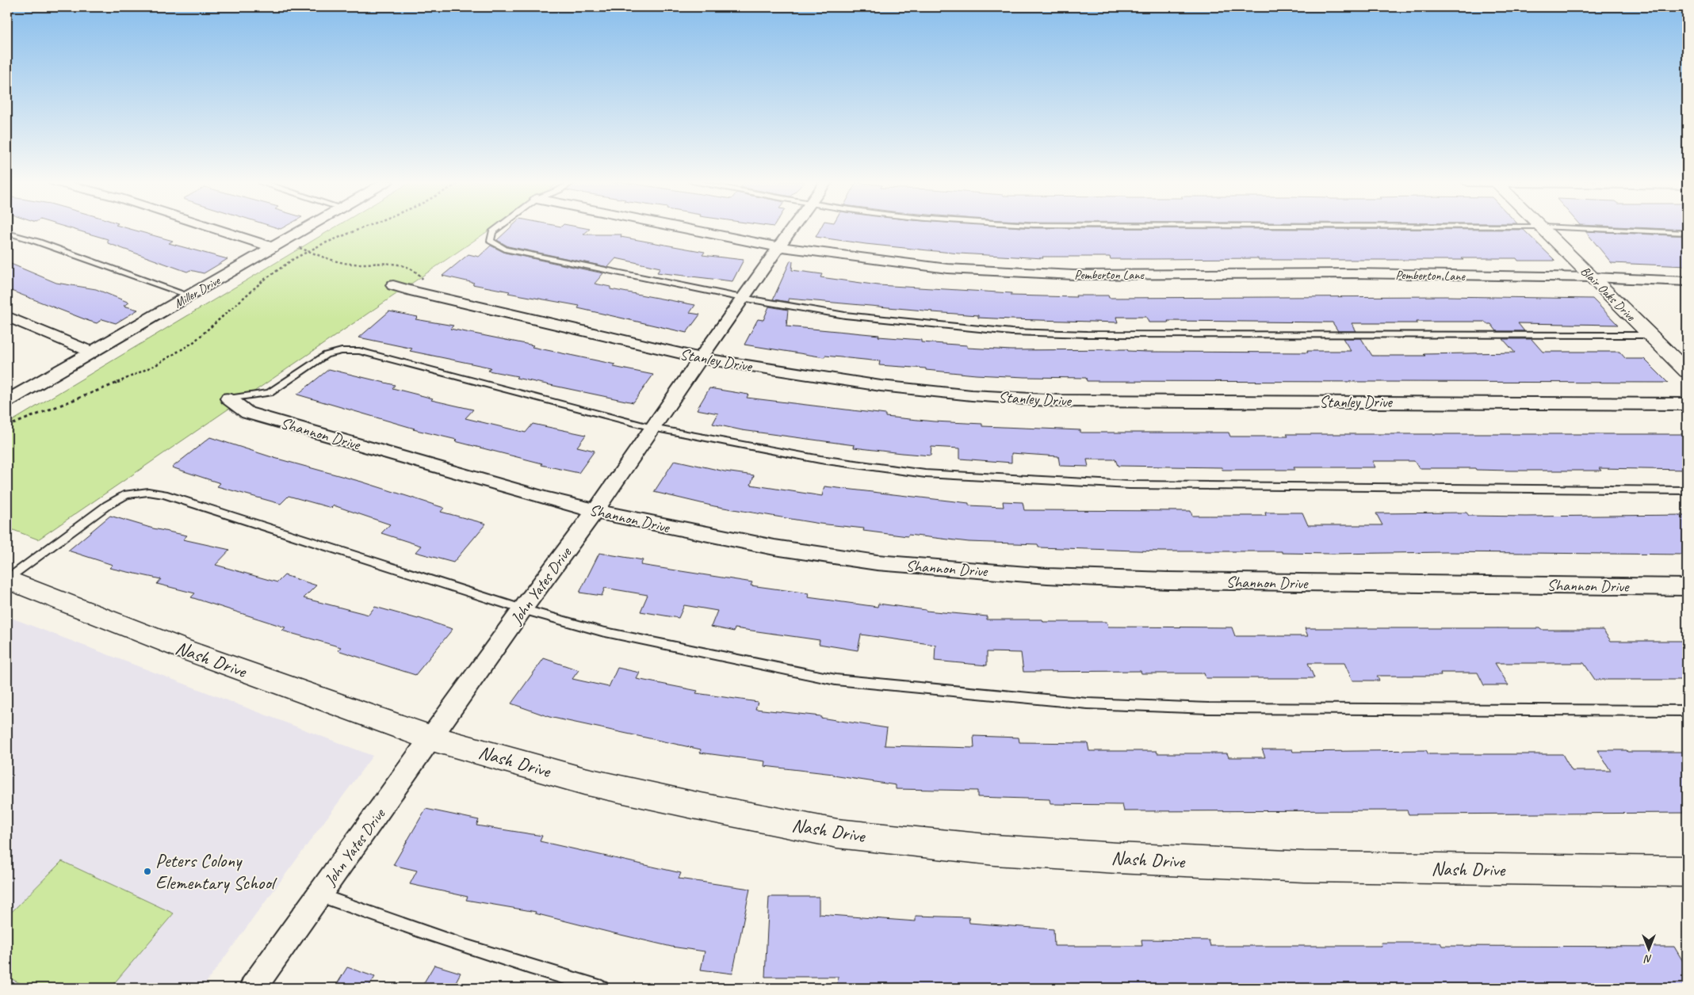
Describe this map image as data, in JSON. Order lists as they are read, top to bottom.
{
  "streets": {
    "street": [
      "Pemberton Lane",
      "Miller Drive",
      "Blair Oaks Drive",
      "Stanley Drive",
      "Shannon Drive",
      "John Yates Drive",
      "Nash Drive"
    ]
  },
  "crossings": [
    ["Pemberton Lane", "Blair Oaks Drive"],
    ["Pemberton Lane", "John Yates Drive"],
    ["Stanley Drive", "John Yates Drive"],
    ["Shannon Drive", "John Yates Drive"],
    ["John Yates Drive", "Nash Drive"]
  ],
  "places": ["Peters Colony Elementary School"],
  "north": "bottom"
}
